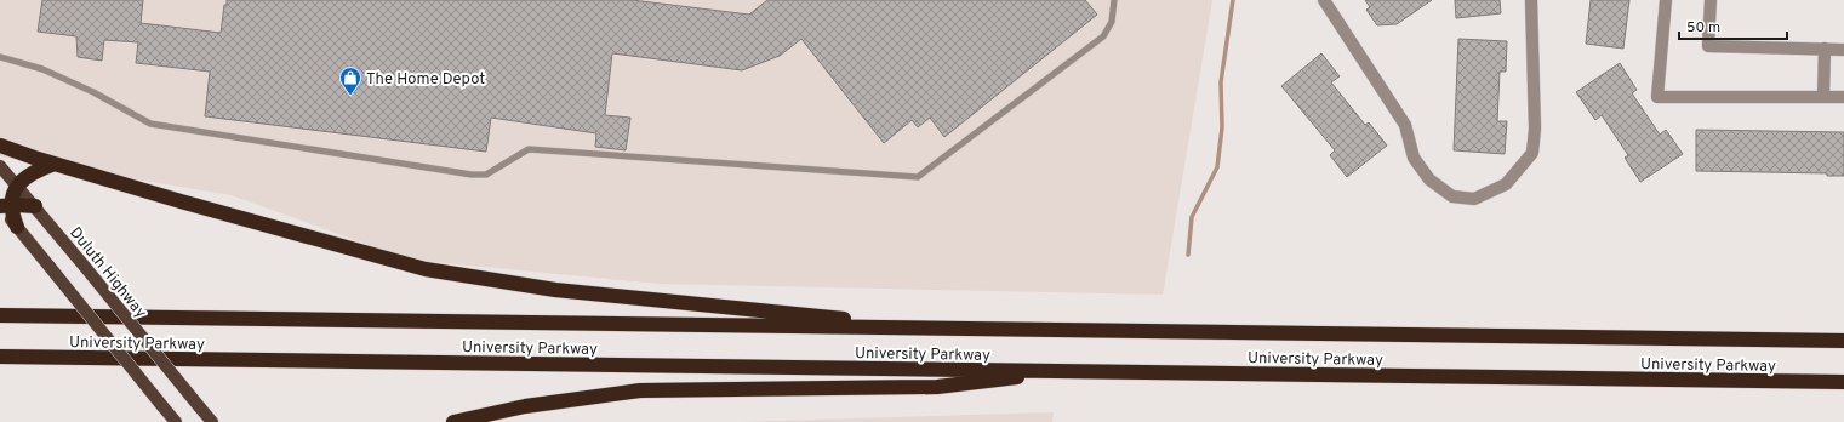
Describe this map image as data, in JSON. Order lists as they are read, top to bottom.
{
  "streets": {
    "highway": ["University Parkway"],
    "main road": ["Duluth Highway"]
  },
  "places": {
    "shop": ["The Home Depot"]
  },
  "scale_bar": "50 m"
}
